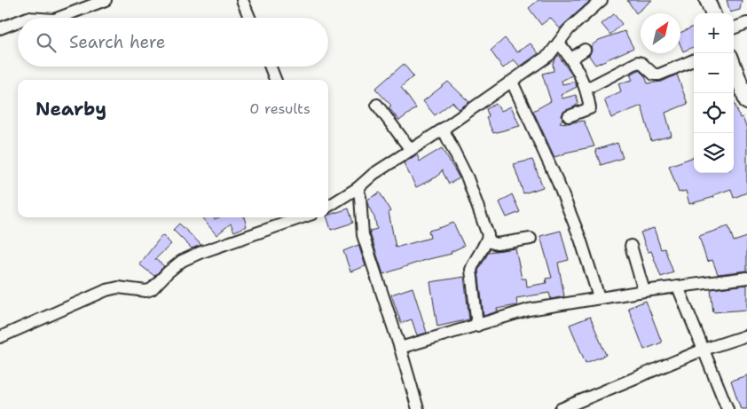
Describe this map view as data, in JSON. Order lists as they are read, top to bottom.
{
  "north": "top right",
  "page": {
    "map_buttons": ["+", "−"],
    "search": "Search here",
    "heading": ["Nearby", "0 results"]
  }
}
